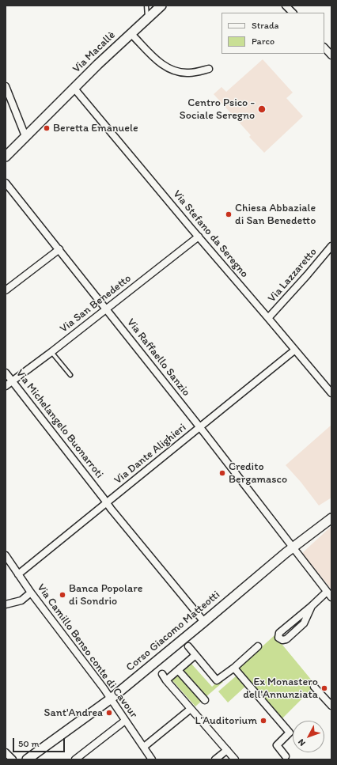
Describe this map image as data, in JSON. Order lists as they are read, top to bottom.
{
  "streets": {
    "main road": ["Via Macallè", "Corso Giacomo Matteotti"],
    "street": [
      "Via Stefano da Seregno",
      "Via Lazzaretto",
      "Via San Benedetto",
      "Via Raffaello Sanzio",
      "Via Michelangelo Buonarroti",
      "Via Dante Alighieri",
      "Via Camillo Benso conte di Cavour"
    ]
  },
  "crossings": [
    ["Via Macallè", "Via Stefano da Seregno"],
    ["Via Stefano da Seregno", "Via Lazzaretto"],
    ["Via Stefano da Seregno", "Via San Benedetto"],
    ["Via Stefano da Seregno", "Via Dante Alighieri"],
    ["Via San Benedetto", "Via Raffaello Sanzio"],
    ["Via San Benedetto", "Via Michelangelo Buonarroti"],
    ["Via Raffaello Sanzio", "Via Dante Alighieri"],
    ["Via Raffaello Sanzio", "Corso Giacomo Matteotti"],
    ["Via Michelangelo Buonarroti", "Via Dante Alighieri"],
    ["Via Michelangelo Buonarroti", "Corso Giacomo Matteotti"],
    ["Via Dante Alighieri", "Via Camillo Benso conte di Cavour"],
    ["Corso Giacomo Matteotti", "Via Camillo Benso conte di Cavour"]
  ],
  "places": [
    "Centro Psico - Sociale Seregno",
    "Beretta Emanuele",
    "Chiesa Abbaziale di San Benedetto",
    "Credito Bergamasco",
    "Banca Popolare di Sondrio",
    "Ex Monastero dell'Annunziata",
    "Sant'Andrea",
    "L’Auditorium"
  ],
  "legend": ["Strada", "Parco"],
  "scale_bar": "50 m",
  "north": "bottom left"
}
